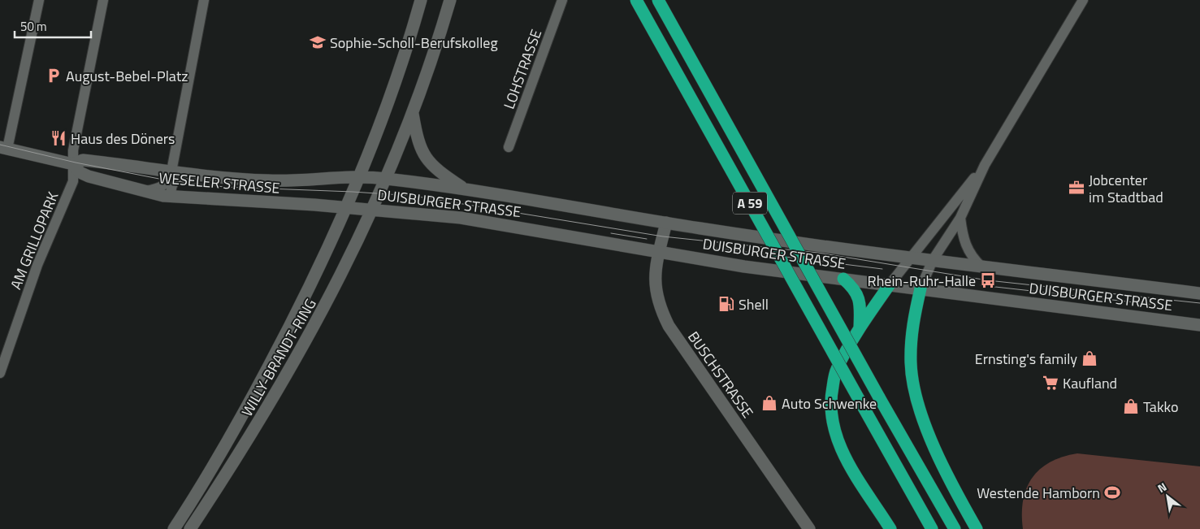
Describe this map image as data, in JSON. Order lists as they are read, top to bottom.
{
  "streets": {
    "highway": ["A 59"],
    "main road": [
      "WESELER STRASSE",
      "DUISBURGER STRASSE",
      "WILLY-BRANDT-RING",
      "BUSCHSTRASSE"
    ],
    "street": ["LOHSTRASSE", "AM GRILLOPARK"]
  },
  "crossings": [
    ["WESELER STRASSE", "DUISBURGER STRASSE"],
    ["WESELER STRASSE", "AM GRILLOPARK"],
    ["WESELER STRASSE", "WILLY-BRANDT-RING"],
    ["DUISBURGER STRASSE", "WILLY-BRANDT-RING"],
    ["DUISBURGER STRASSE", "BUSCHSTRASSE"]
  ],
  "places": {
    "school or university": ["Sophie-Scholl-Berufskolleg"],
    "parking": ["August-Bebel-Platz"],
    "restaurant": ["Haus des Döners"],
    "office": ["Jobcenter im Stadtbad"],
    "bus stop": ["Rhein-Ruhr-Halle"],
    "fuel station": ["Shell"],
    "shop": ["Ernsting's family", "Auto Schwenke", "Takko"],
    "supermarket": ["Kaufland"],
    "sports": ["Westende Hamborn"]
  },
  "scale_bar": "50 m",
  "north": "top left"
}
